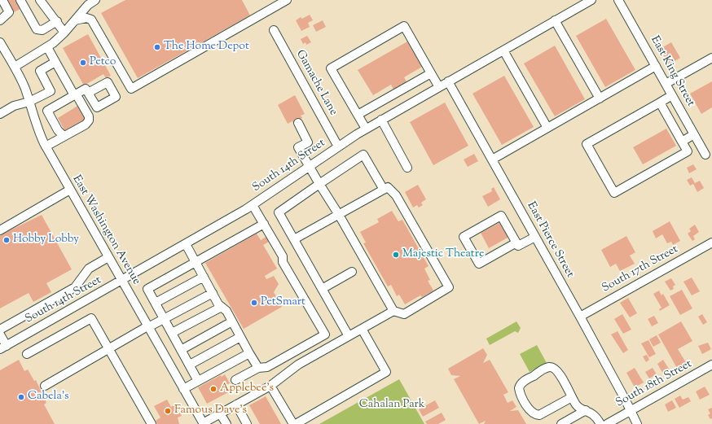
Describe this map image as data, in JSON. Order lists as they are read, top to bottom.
{
  "streets": {
    "street": [
      "East King Street",
      "Gamache Lane",
      "South 14th Street",
      "East Washington Avenue",
      "East Pierce Street",
      "South 17th Street",
      "South 18th Street"
    ]
  },
  "crossings": [
    ["Gamache Lane", "South 14th Street"],
    ["South 14th Street", "East Washington Avenue"],
    ["South 14th Street", "East Pierce Street"],
    ["East Pierce Street", "South 17th Street"],
    ["East Pierce Street", "South 18th Street"]
  ],
  "parks": ["Cahalan Park"],
  "places": [
    "The Home Depot",
    "Petco",
    "Hobby Lobby",
    "Majestic Theatre",
    "PetSmart",
    "Applebee's",
    "Cabela's",
    "Famous Dave's"
  ]
}
